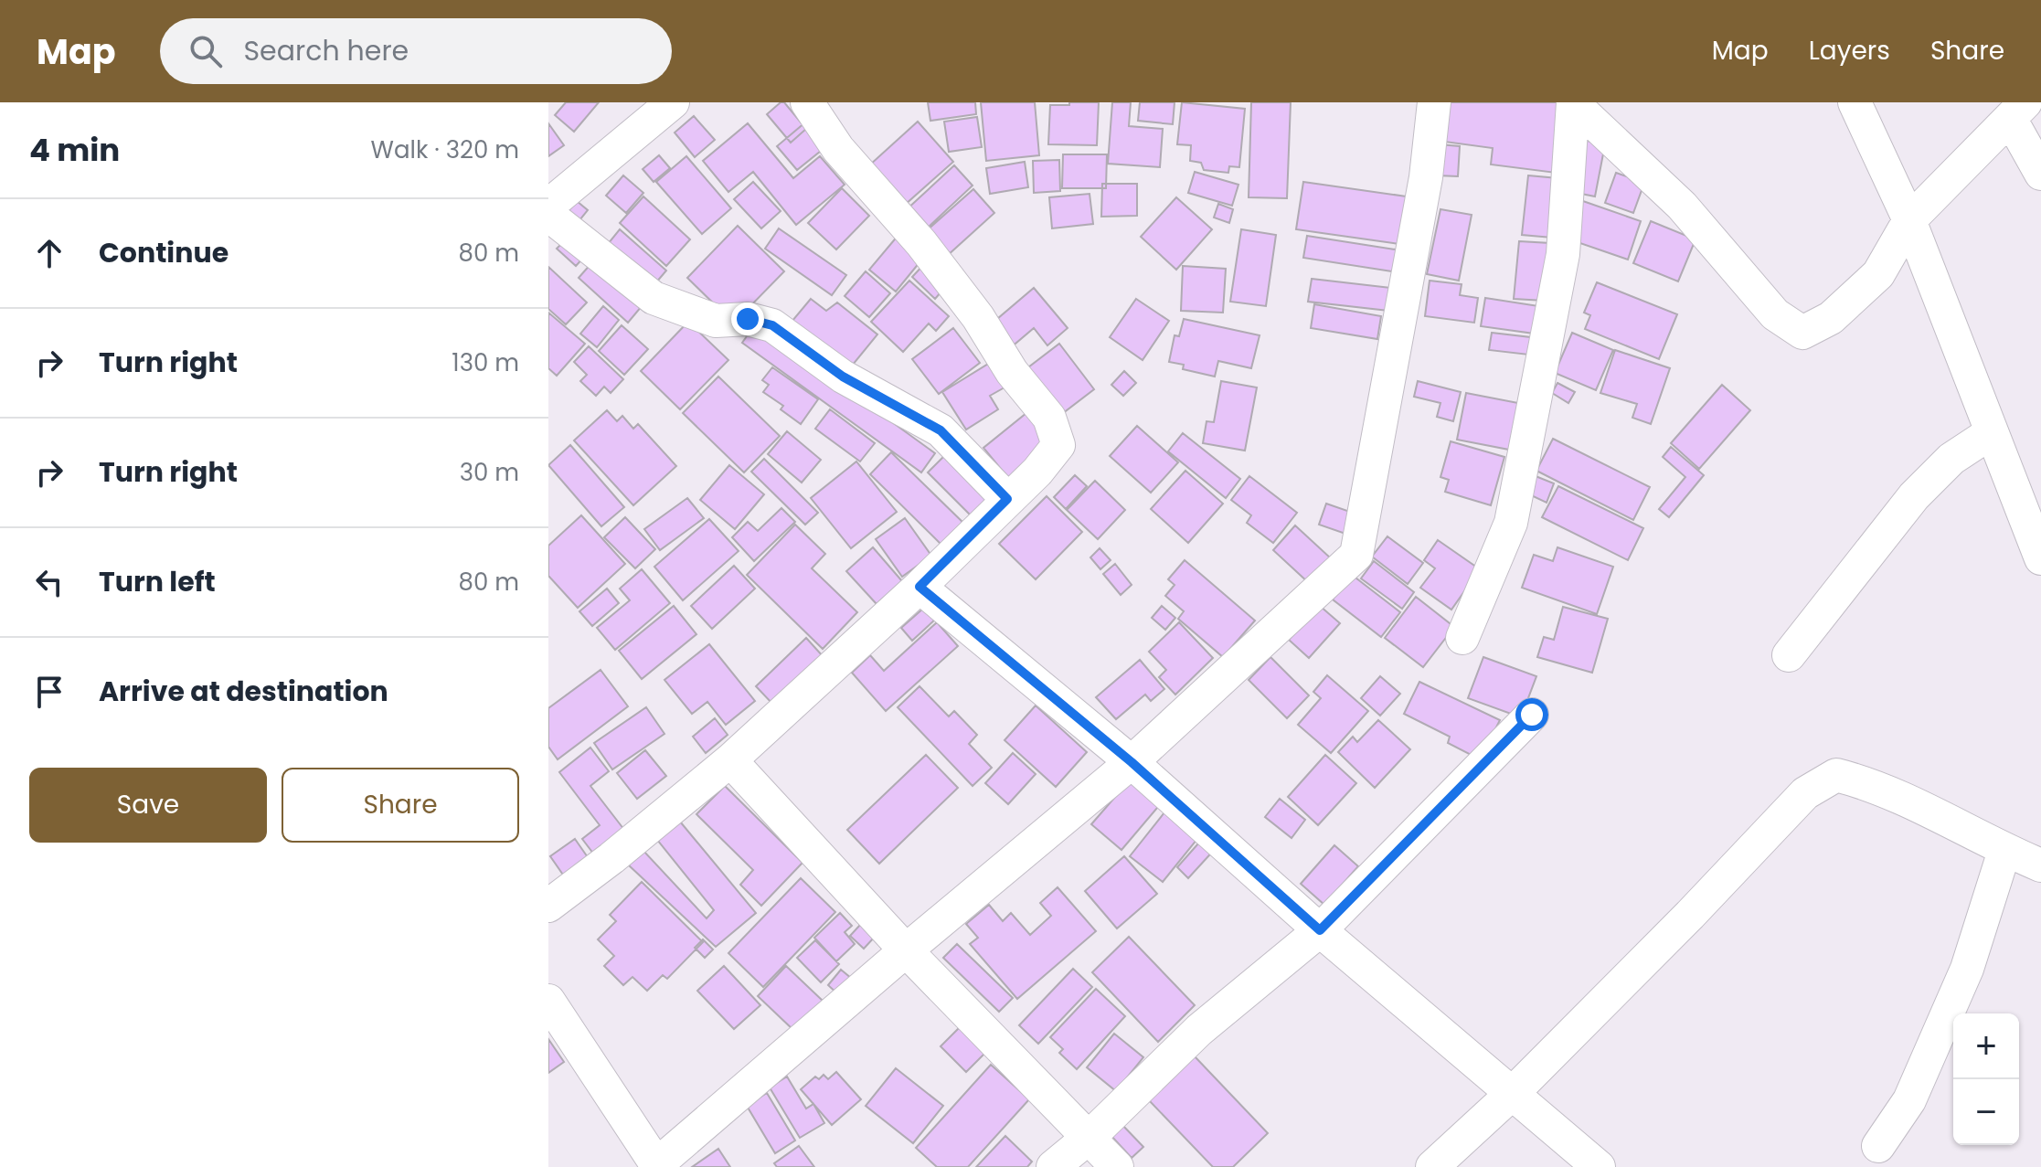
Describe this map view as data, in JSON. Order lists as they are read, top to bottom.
{
  "page": {
    "header": "Map",
    "search": "Search here",
    "nav": ["Map", "Layers", "Share"],
    "heading": ["4 min", "Walk · 320 m"],
    "list": [
      ["Continue", "80 m"],
      ["Turn right", "130 m"],
      ["Turn right", "30 m"],
      ["Turn left", "80 m"],
      "Arrive at destination"
    ],
    "buttons": ["Save", "Share"],
    "map_buttons": ["+", "−"]
  }
}
